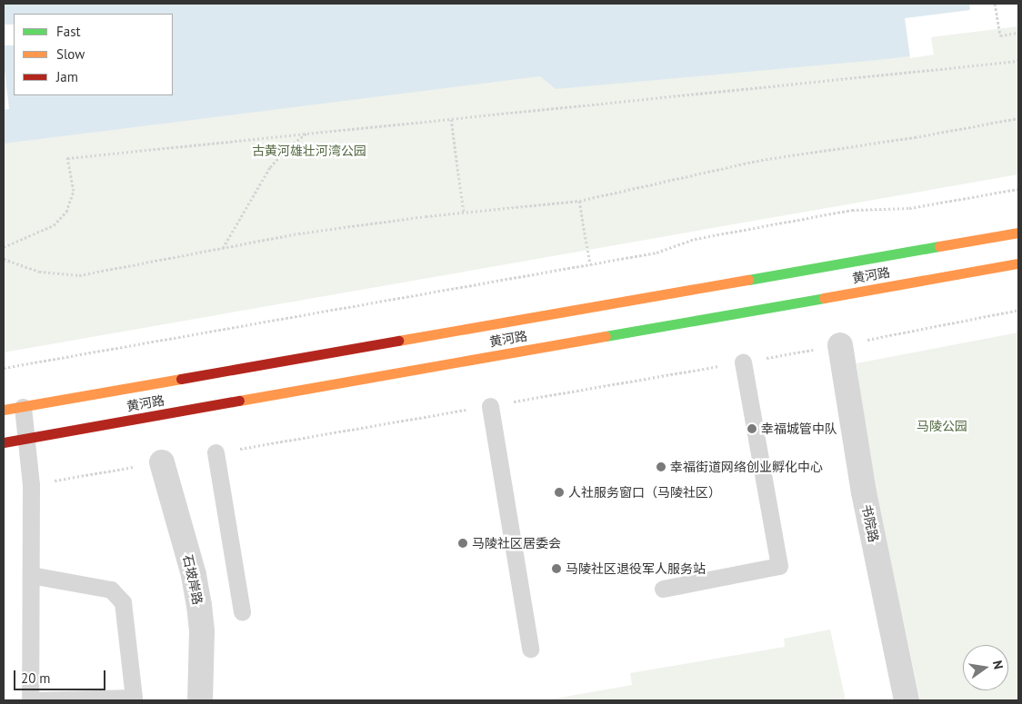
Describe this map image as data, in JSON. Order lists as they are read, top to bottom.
{
  "streets": {
    "main road": ["黄河路"],
    "street": ["书院路", "石坡岸路"]
  },
  "parks": ["古黄河雄壮河湾公园", "马陵公园"],
  "places": [
    "幸福城管中队",
    "幸福街道网络创业孵化中心",
    "人社服务窗口（马陵社区）",
    "马陵社区居委会",
    "马陵社区退役军人服务站"
  ],
  "legend": ["Fast", "Slow", "Jam"],
  "scale_bar": "20 m",
  "north": "right"
}
